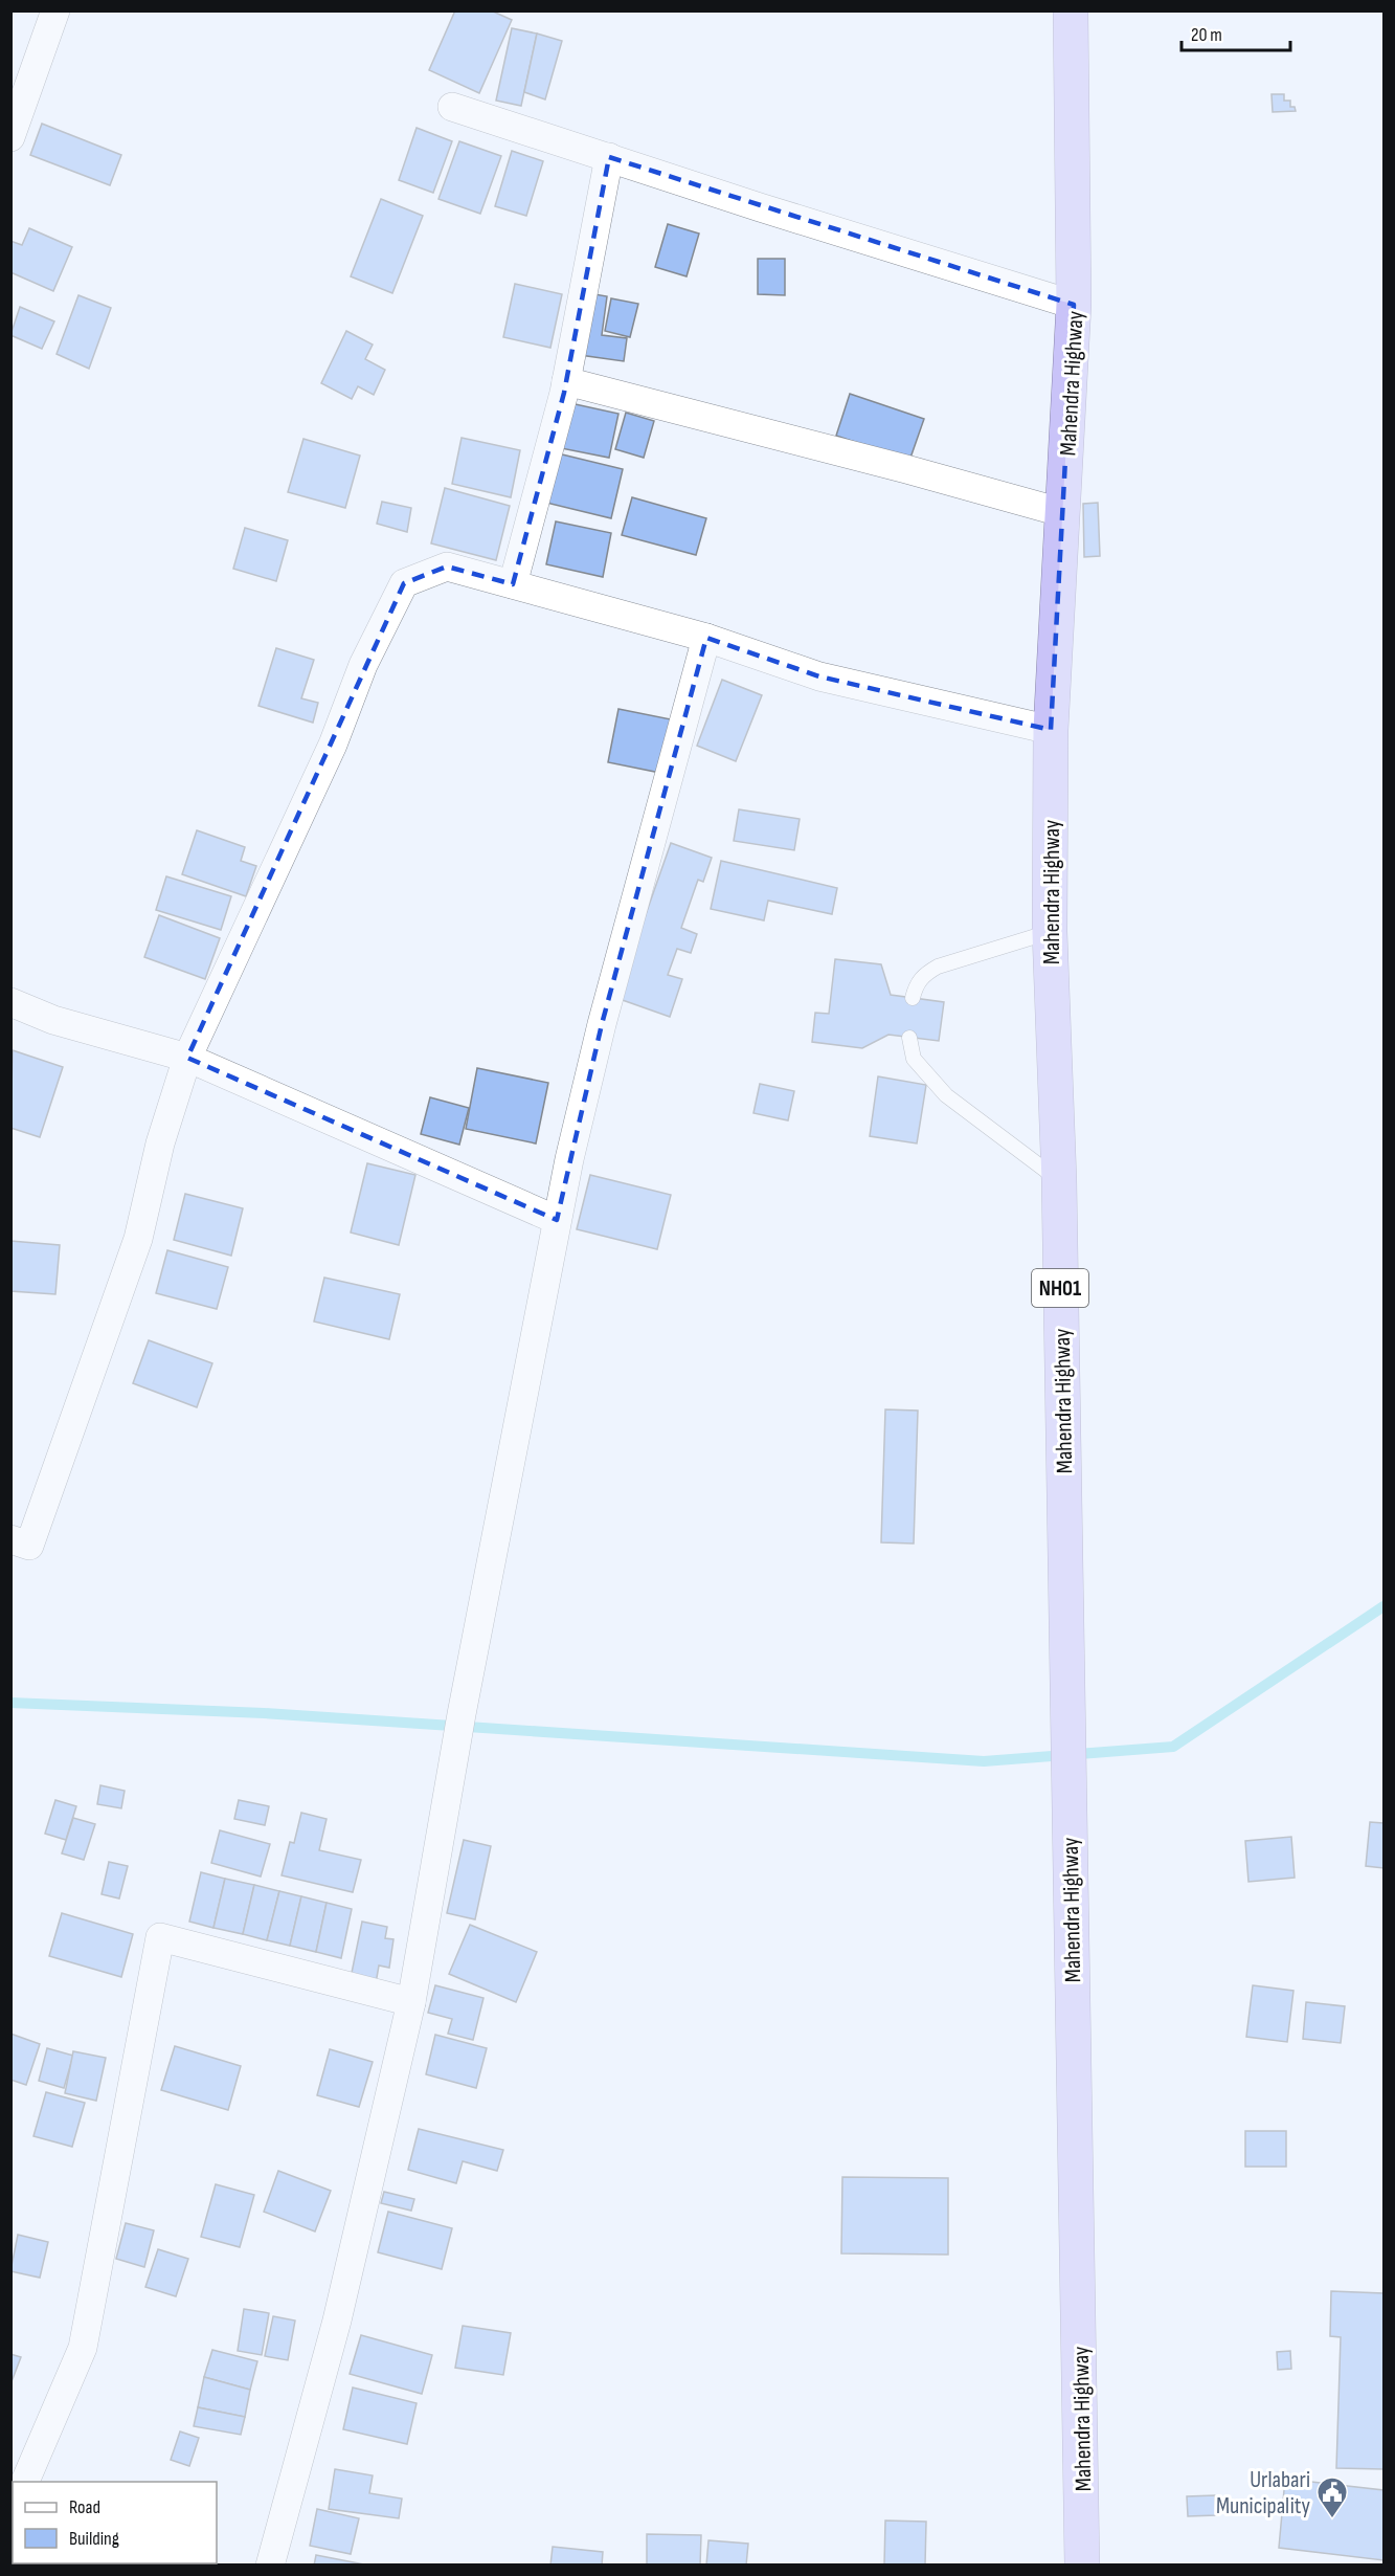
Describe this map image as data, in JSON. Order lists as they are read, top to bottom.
{
  "streets": {
    "highway": ["Mahendra Highway", "NH01"]
  },
  "places": {
    "public building": ["Urlabari Municipality"]
  },
  "legend": ["Road", "Building"],
  "scale_bar": "20 m"
}
